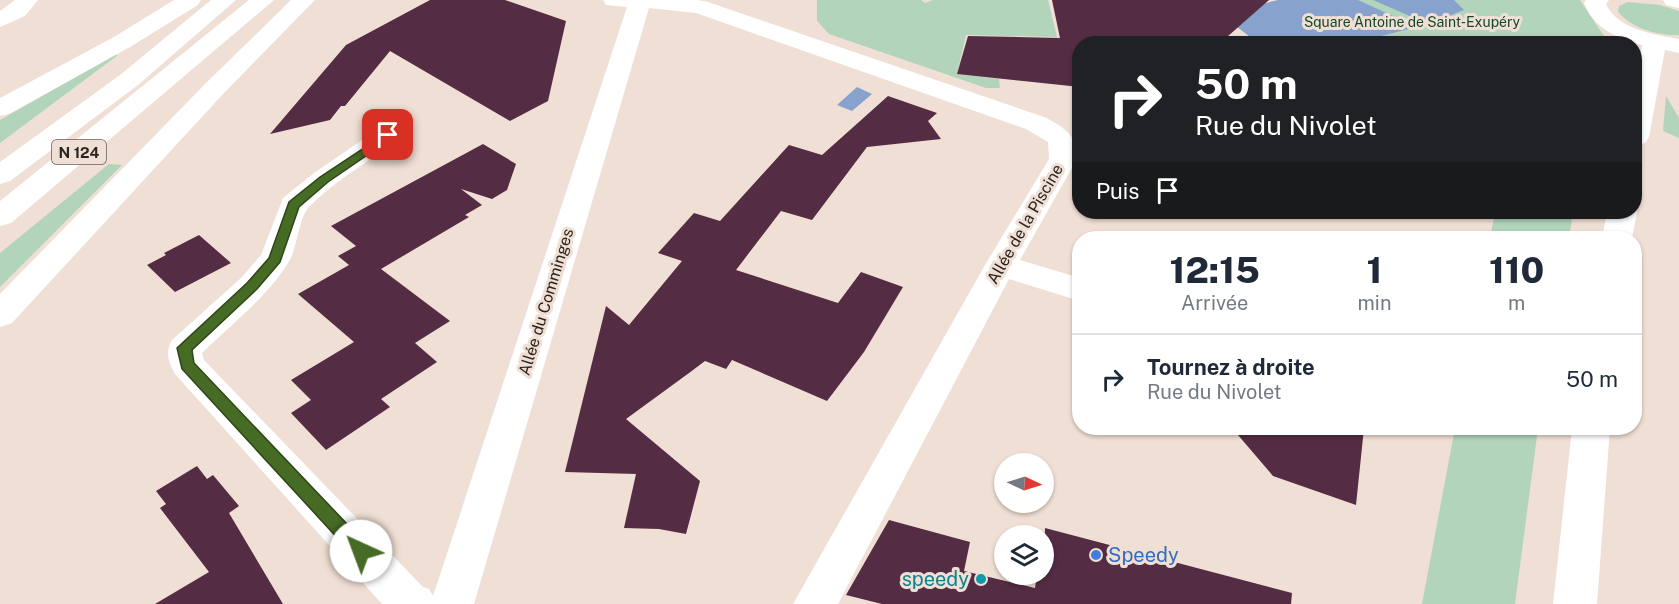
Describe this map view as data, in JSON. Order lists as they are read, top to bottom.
{
  "streets": {
    "main road": ["N 124", "Allée de la Piscine", "Allée du Comminges"]
  },
  "crossings": [
    ["Allée de la Piscine", "Allée du Comminges"]
  ],
  "parks": ["Square Antoine de Saint-Exupéry"],
  "places": ["Speedy", "speedy"],
  "north": "right",
  "page": {
    "turn": ["50 m", "Rue du Nivolet"],
    "then": "Puis",
    "eta": [
      "12:15",
      "Arrivée",
      "1",
      "min",
      "110",
      "m"
    ],
    "list": [
      {
        "name": "Tournez à droite",
        "note": "Rue du Nivolet",
        "value": "50 m"
      }
    ]
  }
}
